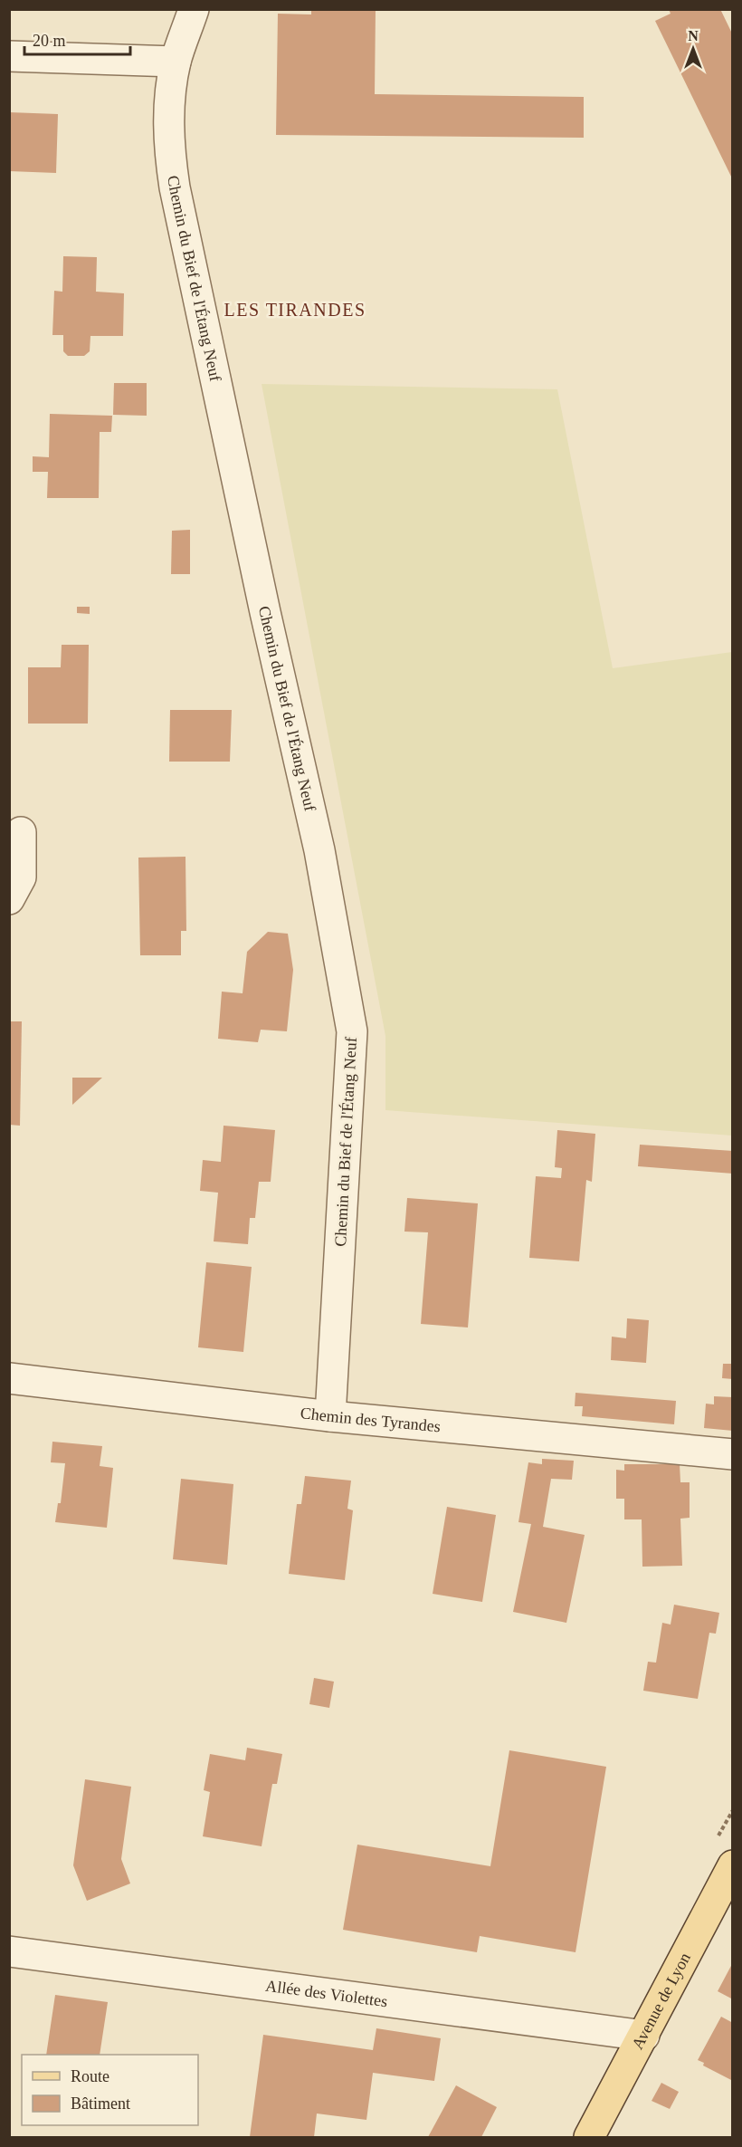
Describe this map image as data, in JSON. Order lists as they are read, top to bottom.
{
  "streets": {
    "main road": ["Avenue de Lyon"],
    "street": ["Chemin du Bief de l'Étang Neuf", "Chemin des Tyrandes", "Allée des Violettes"]
  },
  "crossings": [
    ["Chemin du Bief de l'Étang Neuf", "Chemin des Tyrandes"],
    ["Allée des Violettes", "Avenue de Lyon"]
  ],
  "districts": ["LES TIRANDES"],
  "legend": ["Route", "Bâtiment"],
  "scale_bar": "20 m",
  "north": "top"
}
